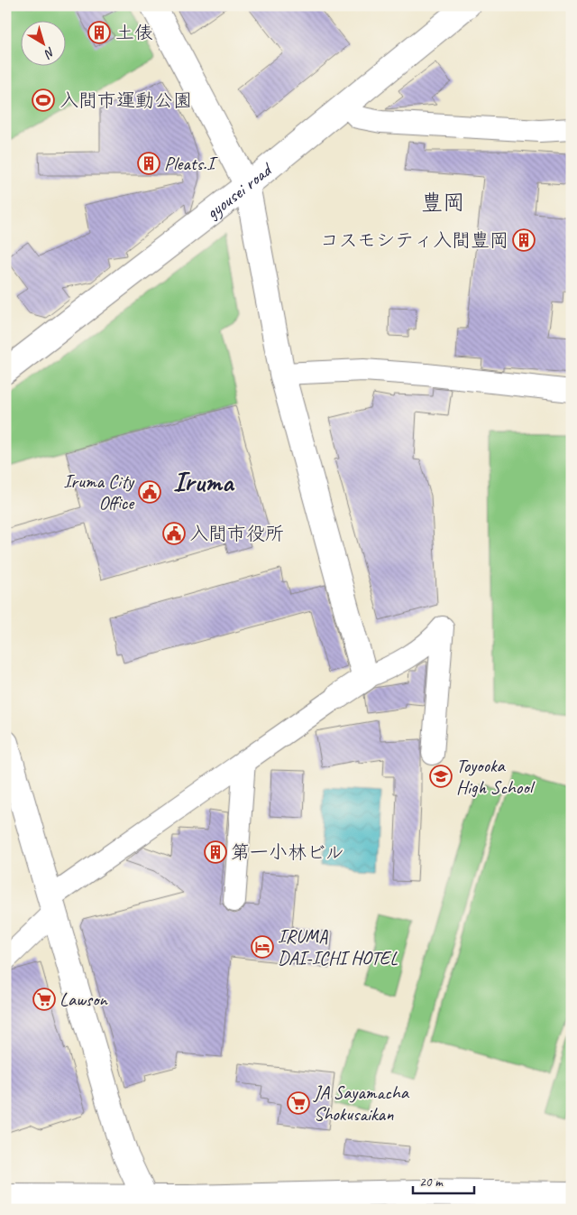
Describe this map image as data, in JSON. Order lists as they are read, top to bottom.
{
  "streets": {
    "main road": ["gyousei road"]
  },
  "districts": ["豊岡", "Iruma"],
  "places": {
    "building": [
      "土俵",
      "Pleats.I",
      "コスモシティ入間豊岡",
      "第一小林ビル"
    ],
    "sports": ["入間市運動公園"],
    "public building": ["Iruma City Office", "入間市役所"],
    "school or university": ["Toyooka High School"],
    "hotel": ["IRUMA DAI-ICHI HOTEL"],
    "supermarket": ["Lawson", "JA Sayamacha Shokusaikan"]
  },
  "scale_bar": "20 m",
  "north": "bottom right"
}
